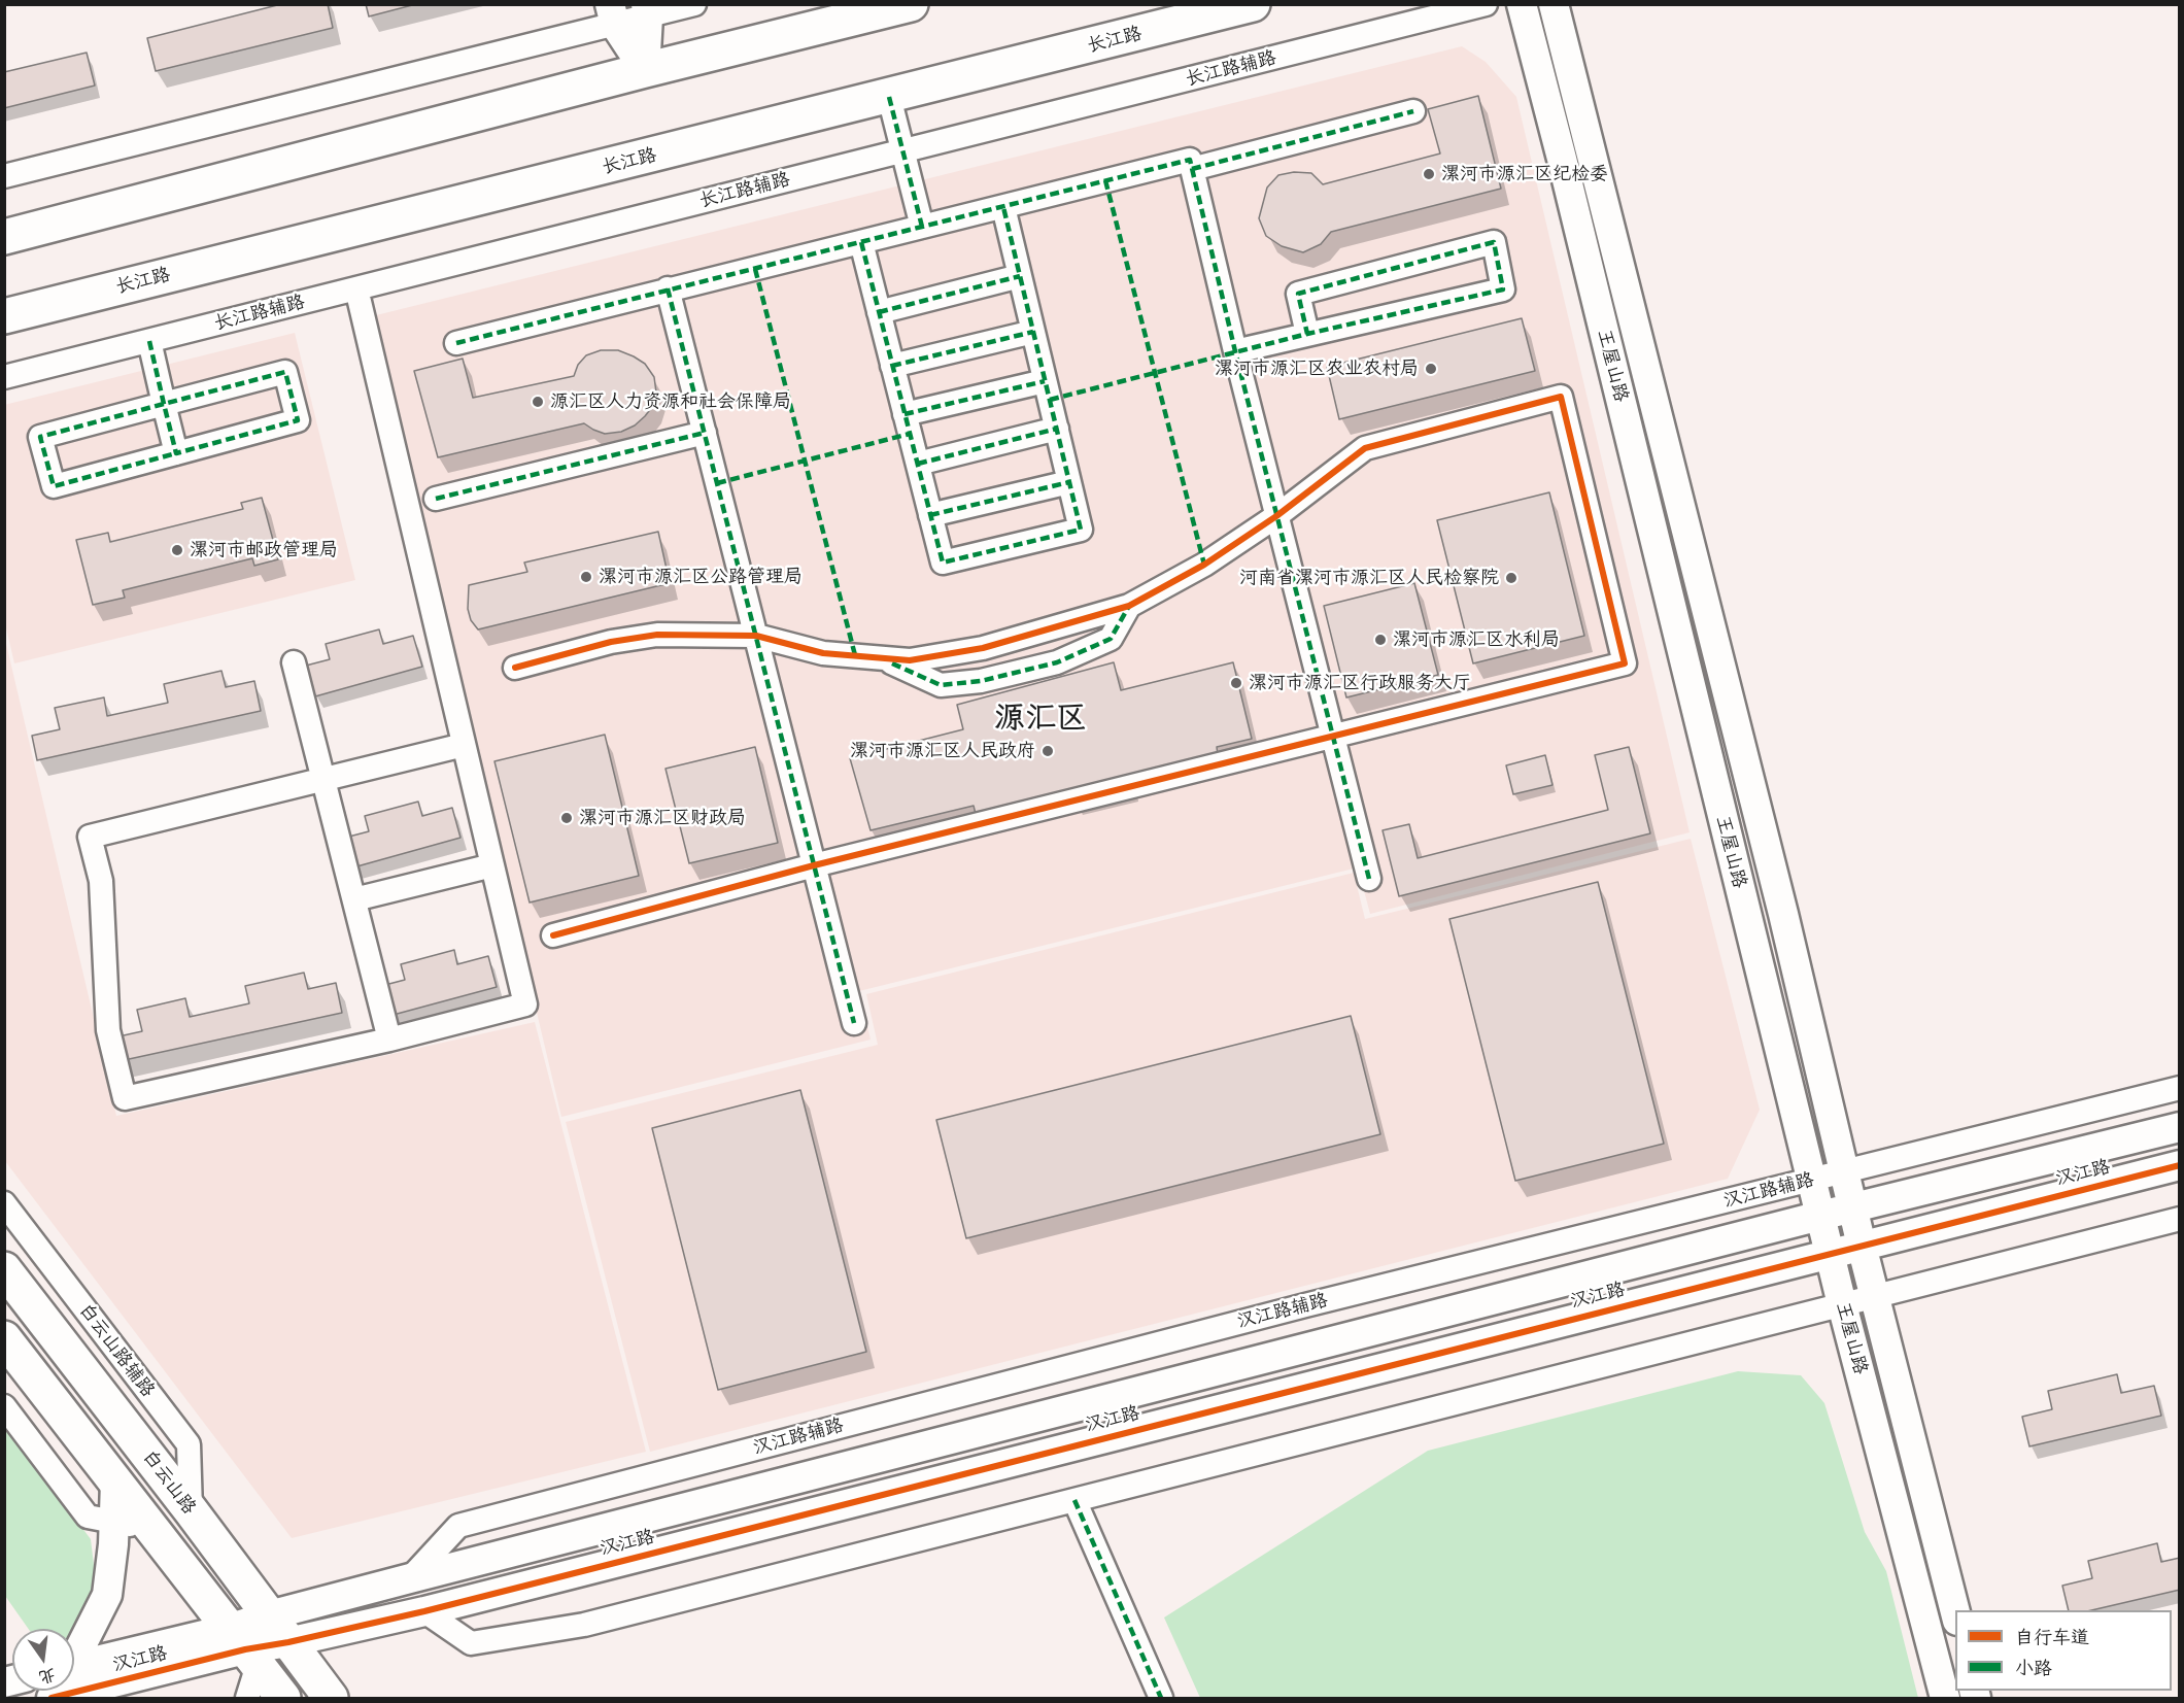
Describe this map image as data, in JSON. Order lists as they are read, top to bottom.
{
  "streets": {
    "main road": ["长江路", "白云山路"],
    "street": [
      "长江路辅路",
      "王屋山路",
      "汉江路",
      "汉江路辅路",
      "白云山路辅路"
    ]
  },
  "crossings": [
    ["王屋山路", "汉江路"],
    ["王屋山路", "汉江路辅路"],
    ["汉江路", "汉江路辅路"],
    ["汉江路", "白云山路"],
    ["白云山路辅路", "白云山路"]
  ],
  "districts": ["源汇区"],
  "places": [
    "漯河市源汇区纪检委",
    "漯河市源汇区农业农村局",
    "源汇区人力资源和社会保障局",
    "漯河市邮政管理局",
    "漯河市源汇区公路管理局",
    "河南省漯河市源汇区人民检察院",
    "漯河市源汇区水利局",
    "漯河市源汇区行政服务大厅",
    "漯河市源汇区人民政府",
    "漯河市源汇区财政局"
  ],
  "legend": ["自行车道", "小路"],
  "north": "bottom"
}
